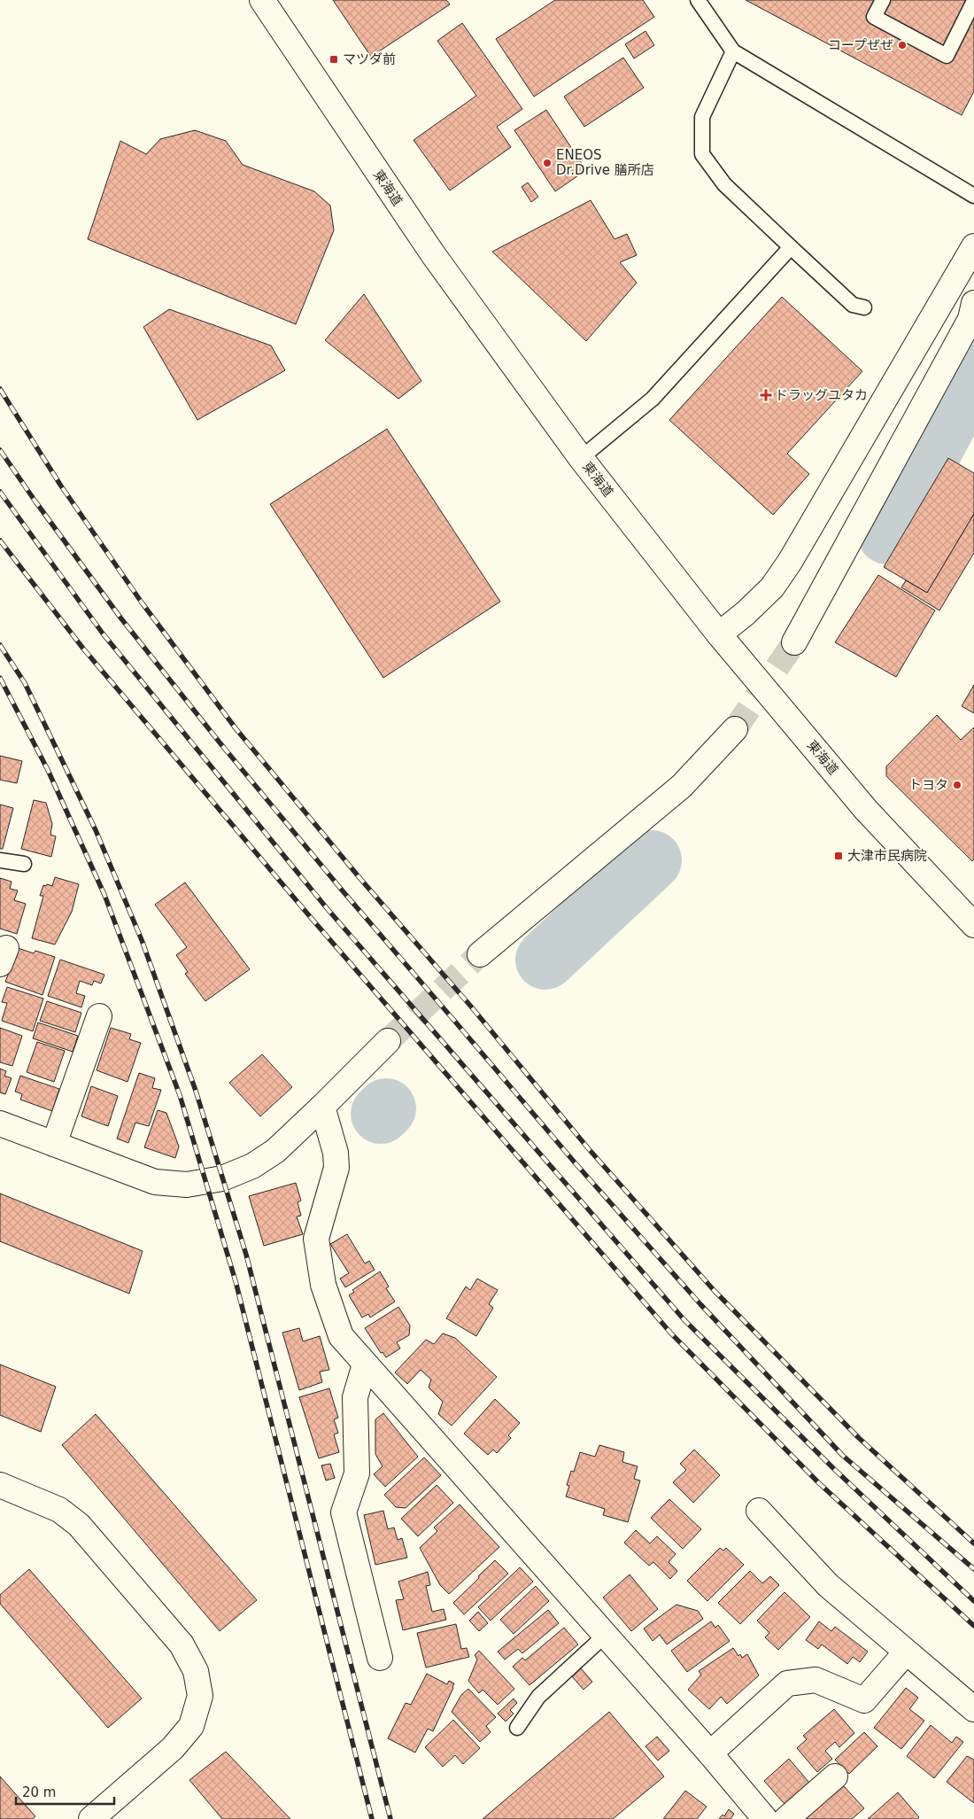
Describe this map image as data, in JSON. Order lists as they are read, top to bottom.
{
  "streets": {
    "main road": ["東海道"]
  },
  "places": {
    "other": ["コープぜぜ", "ENEOS Dr.Drive 膳所店", "トヨタ"],
    "transit": ["マツダ前", "大津市民病院"],
    "health": ["ドラッグユタカ"]
  },
  "scale_bar": "20 m"
}
